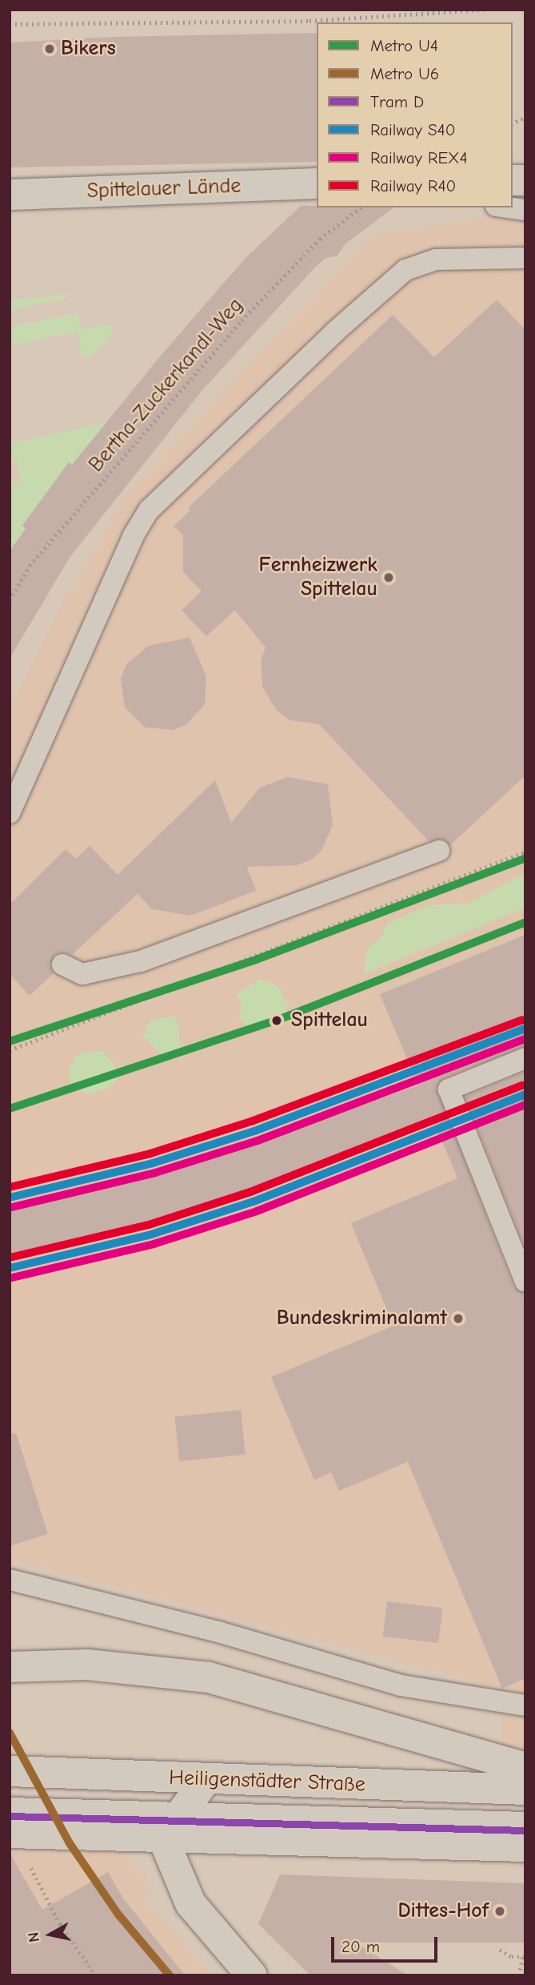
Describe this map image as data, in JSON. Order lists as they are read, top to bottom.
{
  "streets": {
    "main road": ["Spittelauer Lände", "Heiligenstädter Straße"],
    "path": ["Bertha-Zuckerkandl-Weg"]
  },
  "places": [
    "Bikers",
    "Fernheizwerk Spittelau",
    "Spittelau",
    "Bundeskriminalamt",
    "Dittes-Hof"
  ],
  "lines": [
    "metro line U4",
    "rail line R40",
    "rail line S40",
    "rail line REX4",
    "metro line U6",
    "tram line D"
  ],
  "legend": [
    "Metro U4",
    "Metro U6",
    "Tram D",
    "Railway S40",
    "Railway REX4",
    "Railway R40"
  ],
  "scale_bar": "20 m",
  "north": "left"
}
